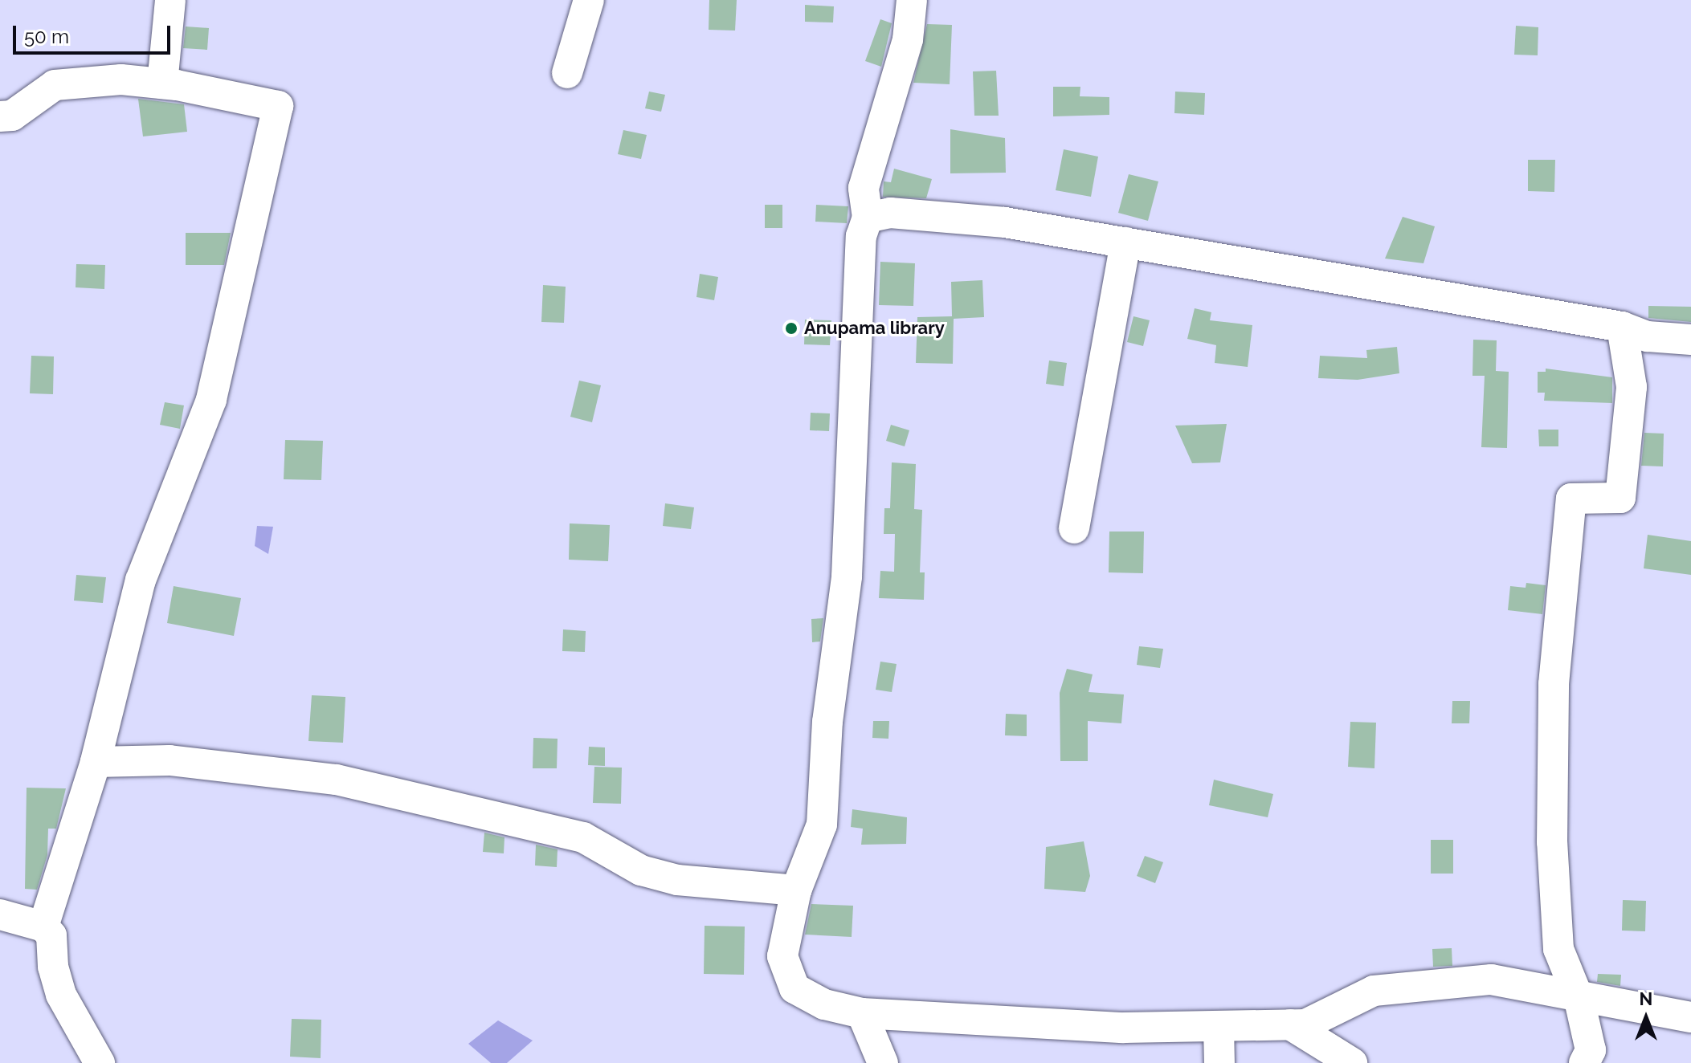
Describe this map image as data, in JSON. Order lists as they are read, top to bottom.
{
  "places": ["Anupama library"],
  "scale_bar": "50 m",
  "north": "top"
}
